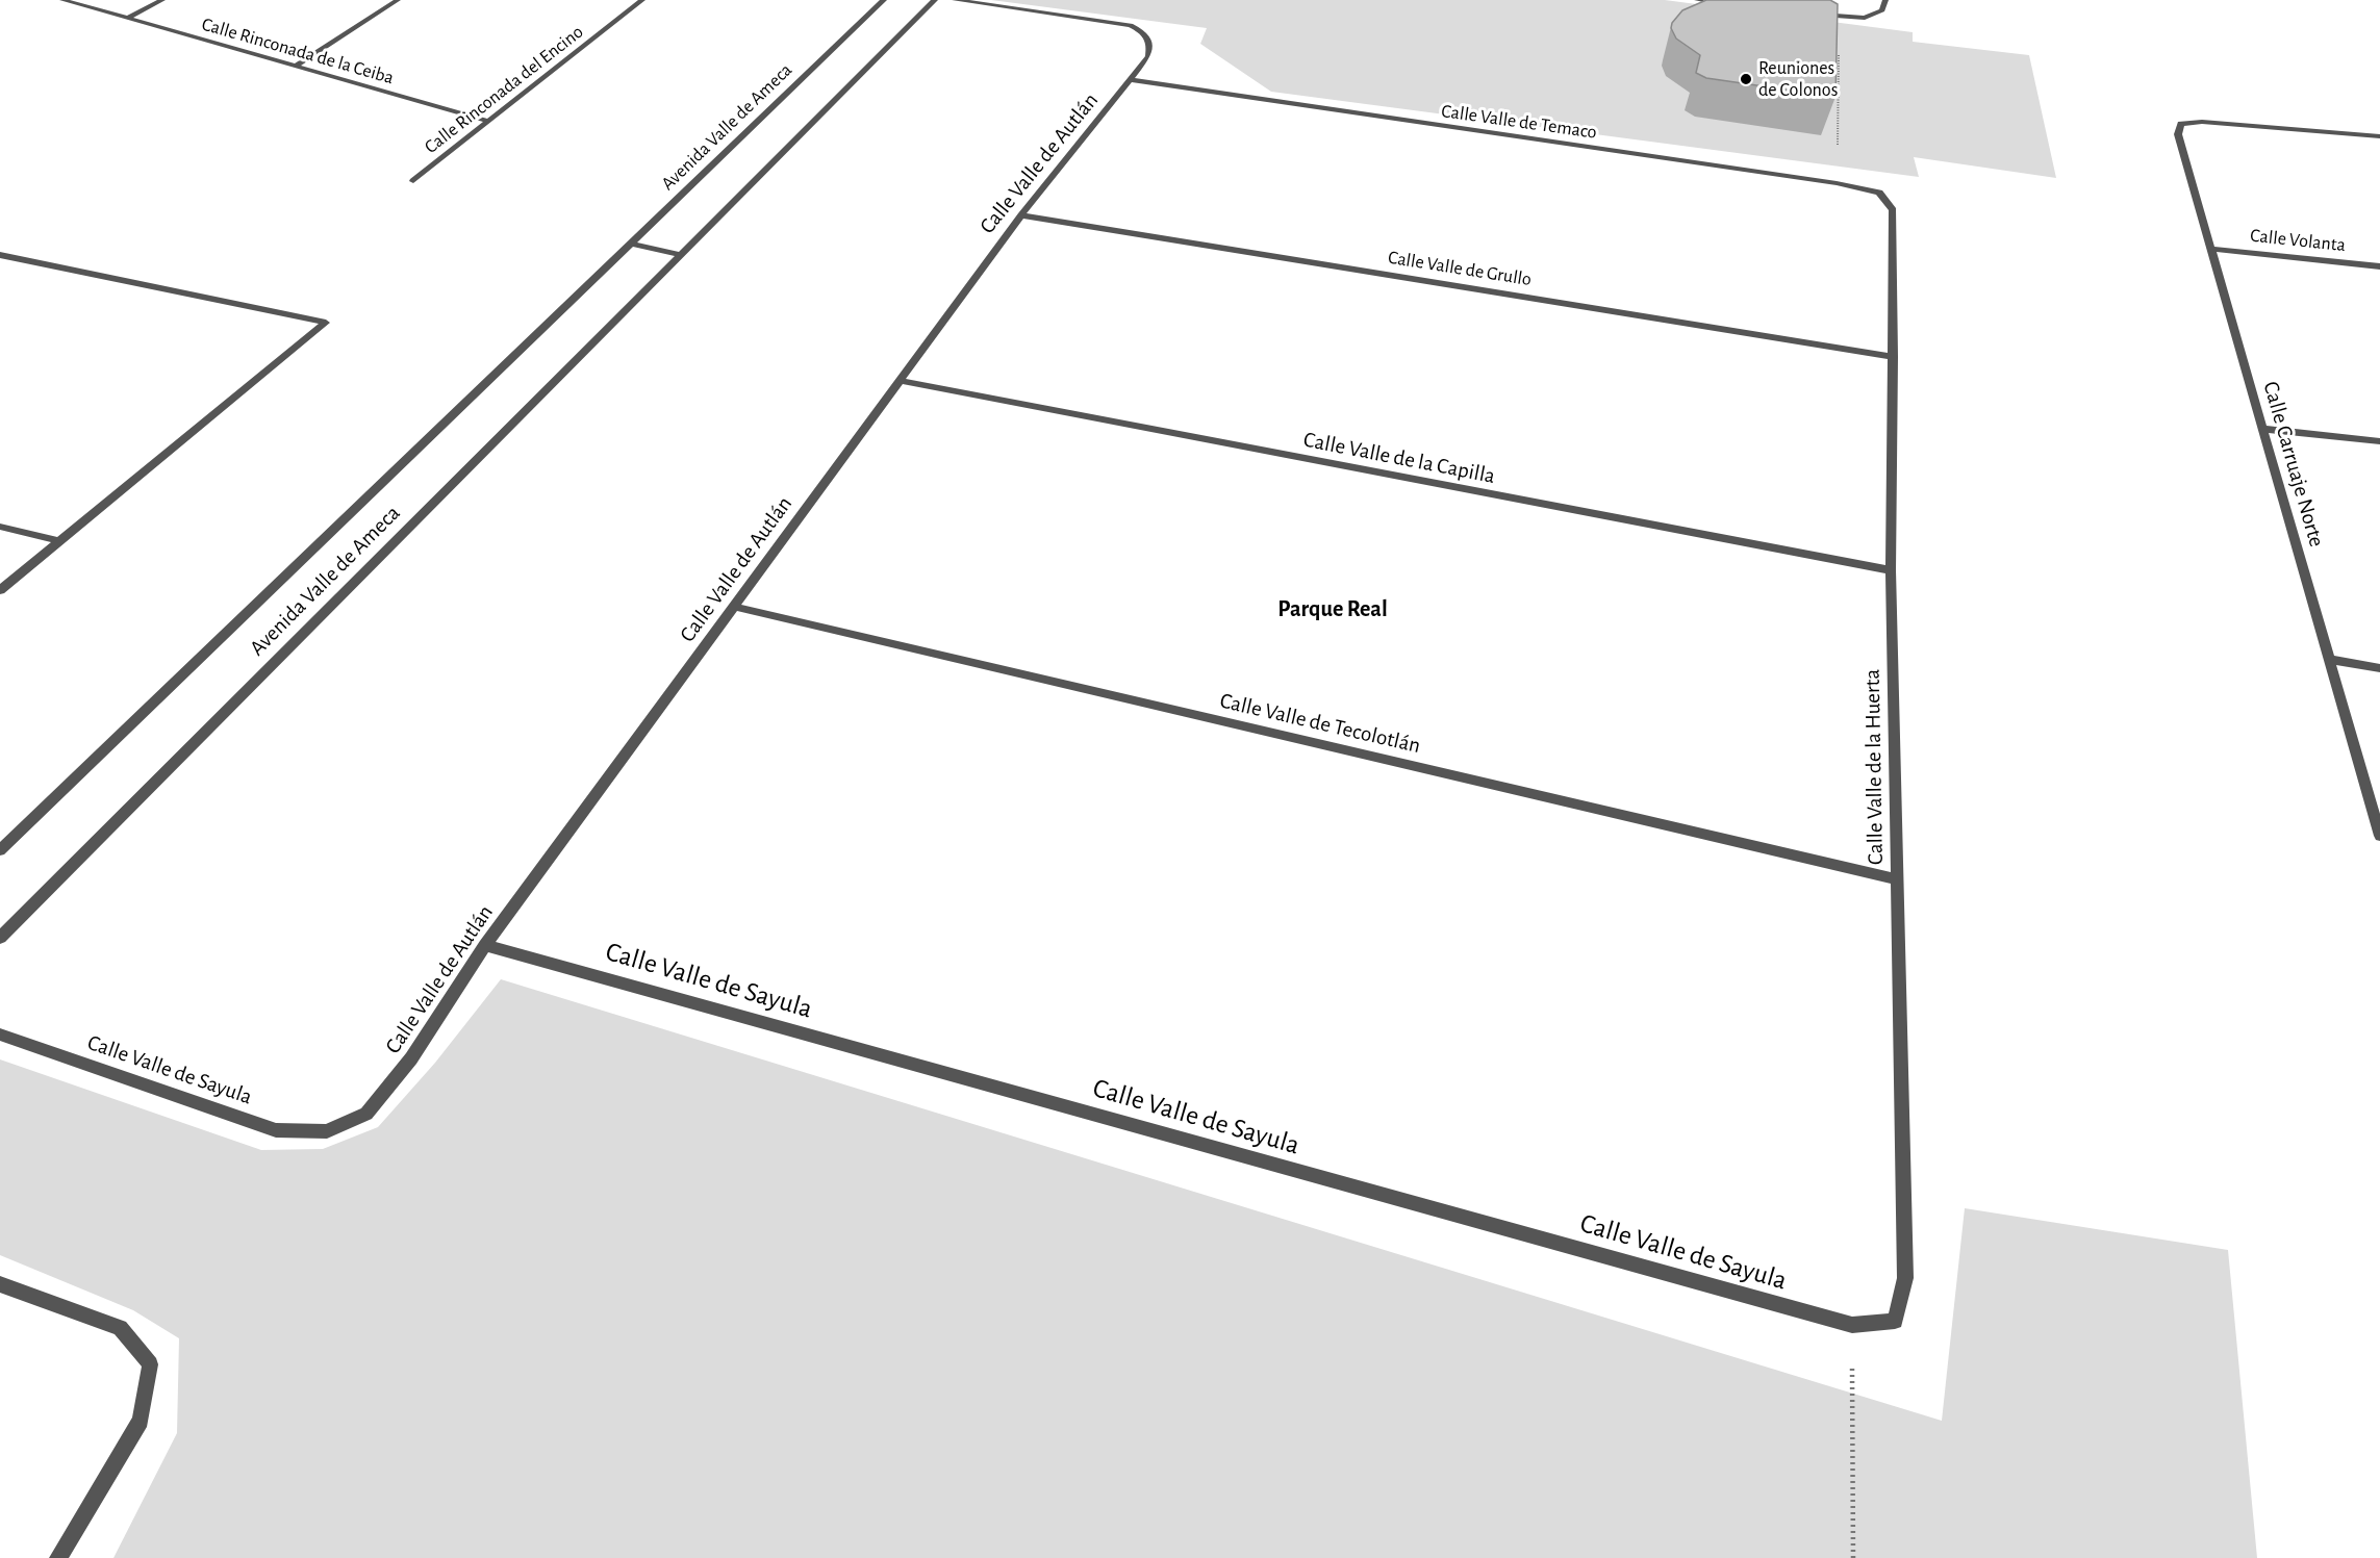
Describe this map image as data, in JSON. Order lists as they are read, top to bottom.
{
  "streets": {
    "street": [
      "Calle Rinconada de la Ceiba",
      "Calle Rinconada del Encino",
      "Calle Valle de Temaco",
      "Avenida Valle de Ameca",
      "Calle Valle de Autlán",
      "Calle Volanta",
      "Calle Valle de Grullo",
      "Calle Valle de la Capilla",
      "Calle Carruaje Norte",
      "Calle Valle de Tecolotlán",
      "Calle Valle de la Huerta",
      "Calle Valle de Sayula"
    ]
  },
  "crossings": [
    ["Calle Rinconada de la Ceiba", "Calle Rinconada del Encino"],
    ["Calle Valle de Temaco", "Calle Valle de Autlán"],
    ["Calle Valle de Temaco", "Calle Valle de la Huerta"],
    ["Calle Valle de Autlán", "Calle Valle de Grullo"],
    ["Calle Valle de Autlán", "Calle Valle de la Capilla"],
    ["Calle Valle de Autlán", "Calle Valle de Tecolotlán"],
    ["Calle Valle de Autlán", "Calle Valle de Sayula"],
    ["Calle Volanta", "Calle Carruaje Norte"],
    ["Calle Valle de Grullo", "Calle Valle de la Huerta"],
    ["Calle Valle de la Capilla", "Calle Valle de la Huerta"],
    ["Calle Valle de Tecolotlán", "Calle Valle de la Huerta"],
    ["Calle Valle de la Huerta", "Calle Valle de Sayula"]
  ],
  "districts": ["Parque Real"],
  "places": ["Reuniones de Colonos"]
}
